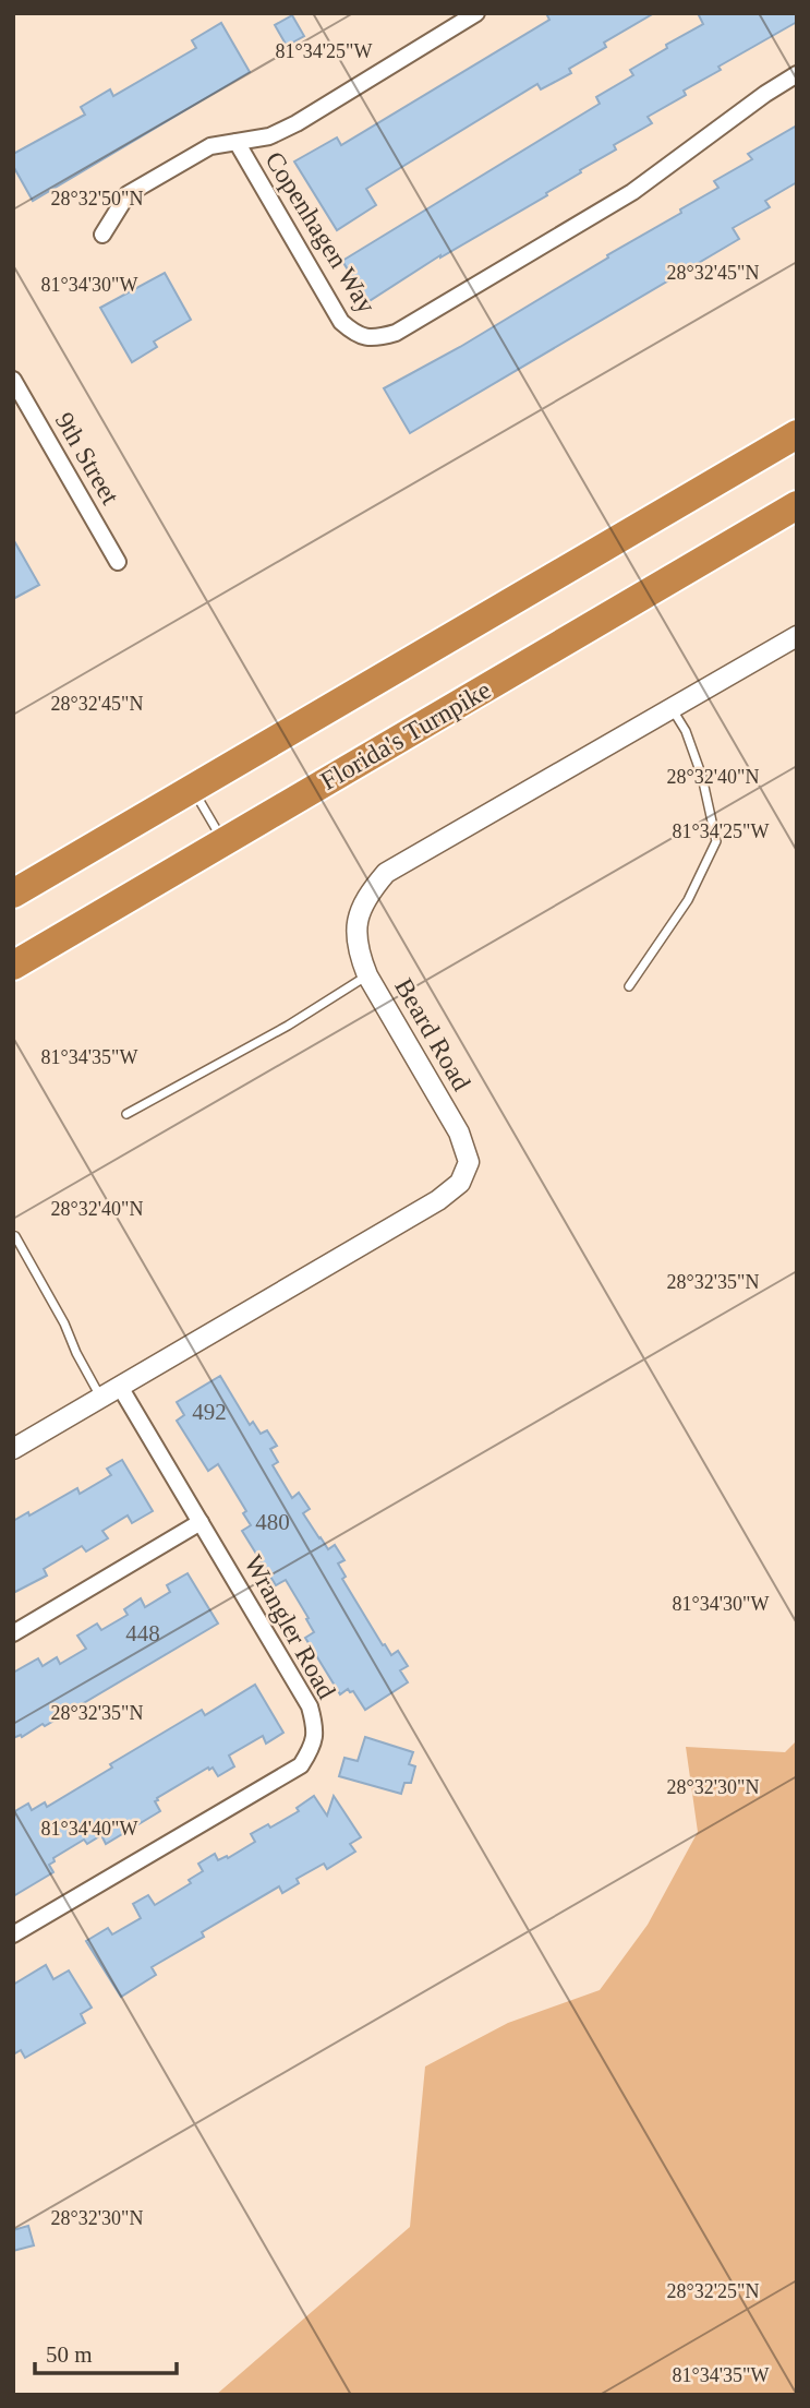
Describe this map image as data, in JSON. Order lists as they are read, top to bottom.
{
  "streets": {
    "highway": ["Florida's Turnpike"],
    "street": [
      "Copenhagen Way",
      "9th Street",
      "Beard Road",
      "Wrangler Road"
    ]
  },
  "crossings": [
    ["Beard Road", "Wrangler Road"]
  ],
  "house_numbers": ["492", "480", "448"],
  "scale_bar": "50 m",
  "coordinates": [
    "81°34'25\"W",
    "28°32'50\"N",
    "28°32'45\"N",
    "81°34'30\"W",
    "28°32'40\"N",
    "81°34'35\"W",
    "28°32'35\"N",
    "28°32'30\"N",
    "81°34'40\"W",
    "28°32'25\"N"
  ]
}
